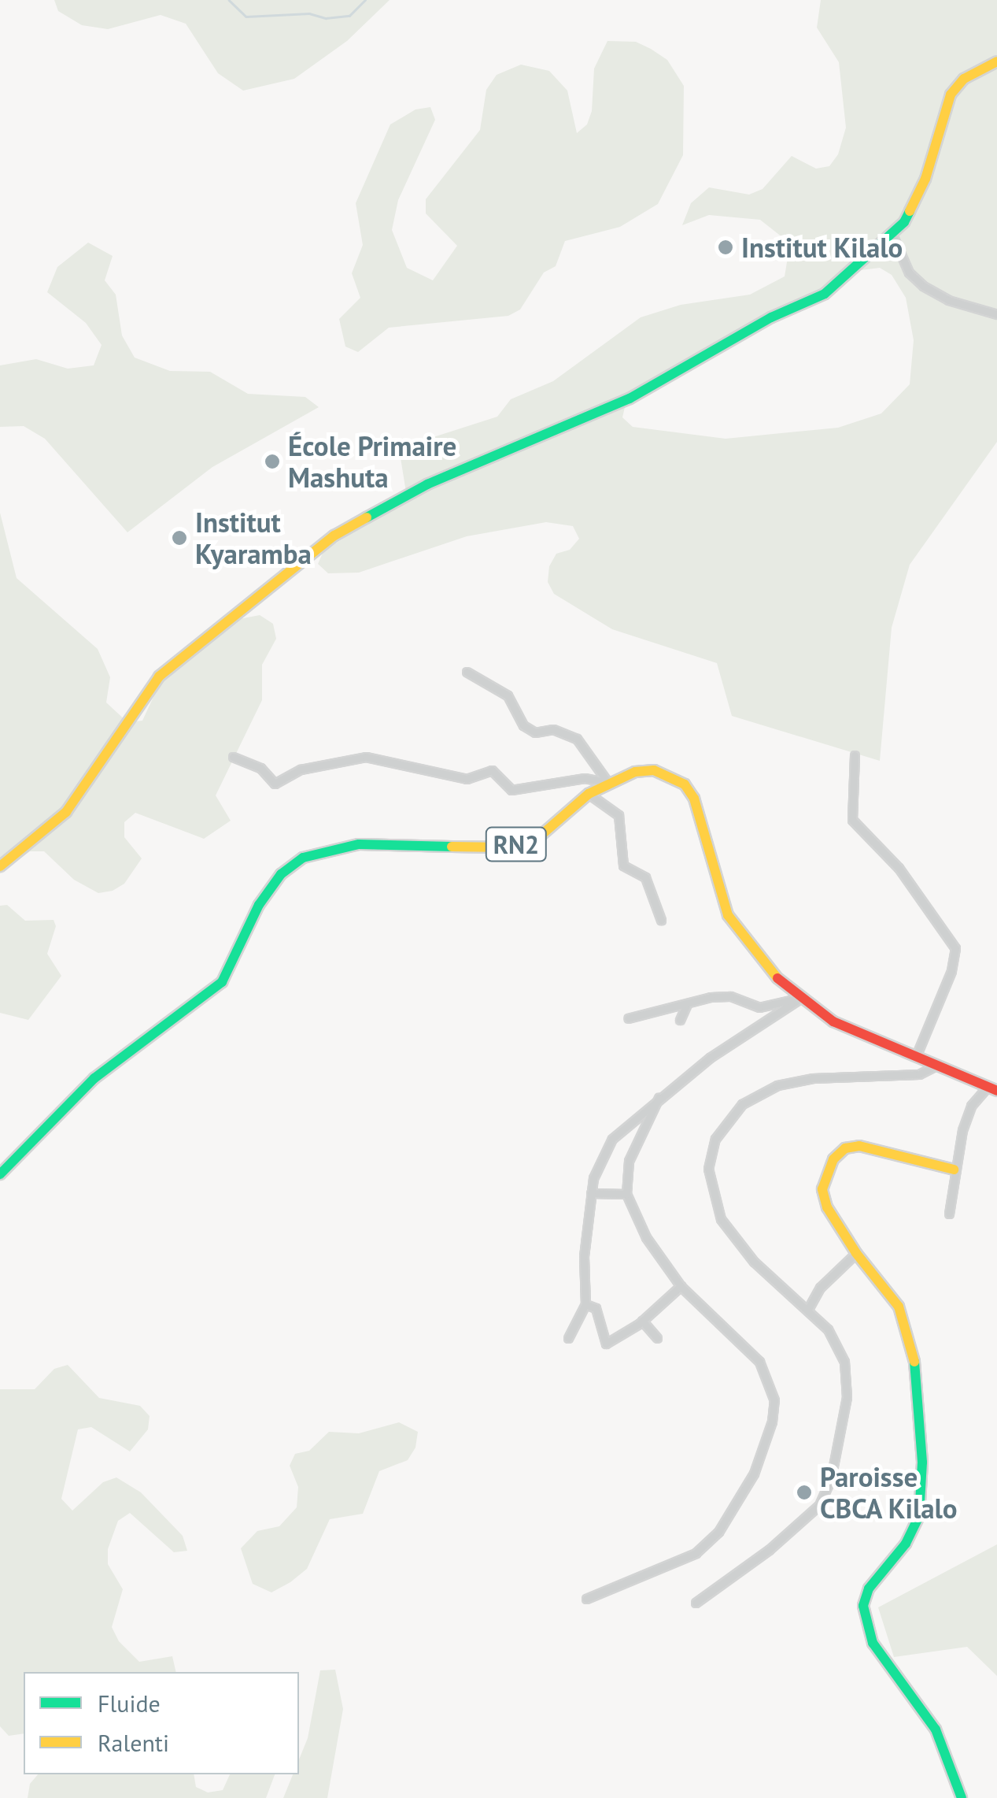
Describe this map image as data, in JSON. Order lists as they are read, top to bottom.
{
  "streets": {
    "main road": ["RN2"]
  },
  "places": [
    "Institut Kilalo",
    "École Primaire Mashuta",
    "Institut Kyaramba",
    "Paroisse CBCA Kilalo"
  ],
  "legend": ["Fluide", "Ralenti"]
}
